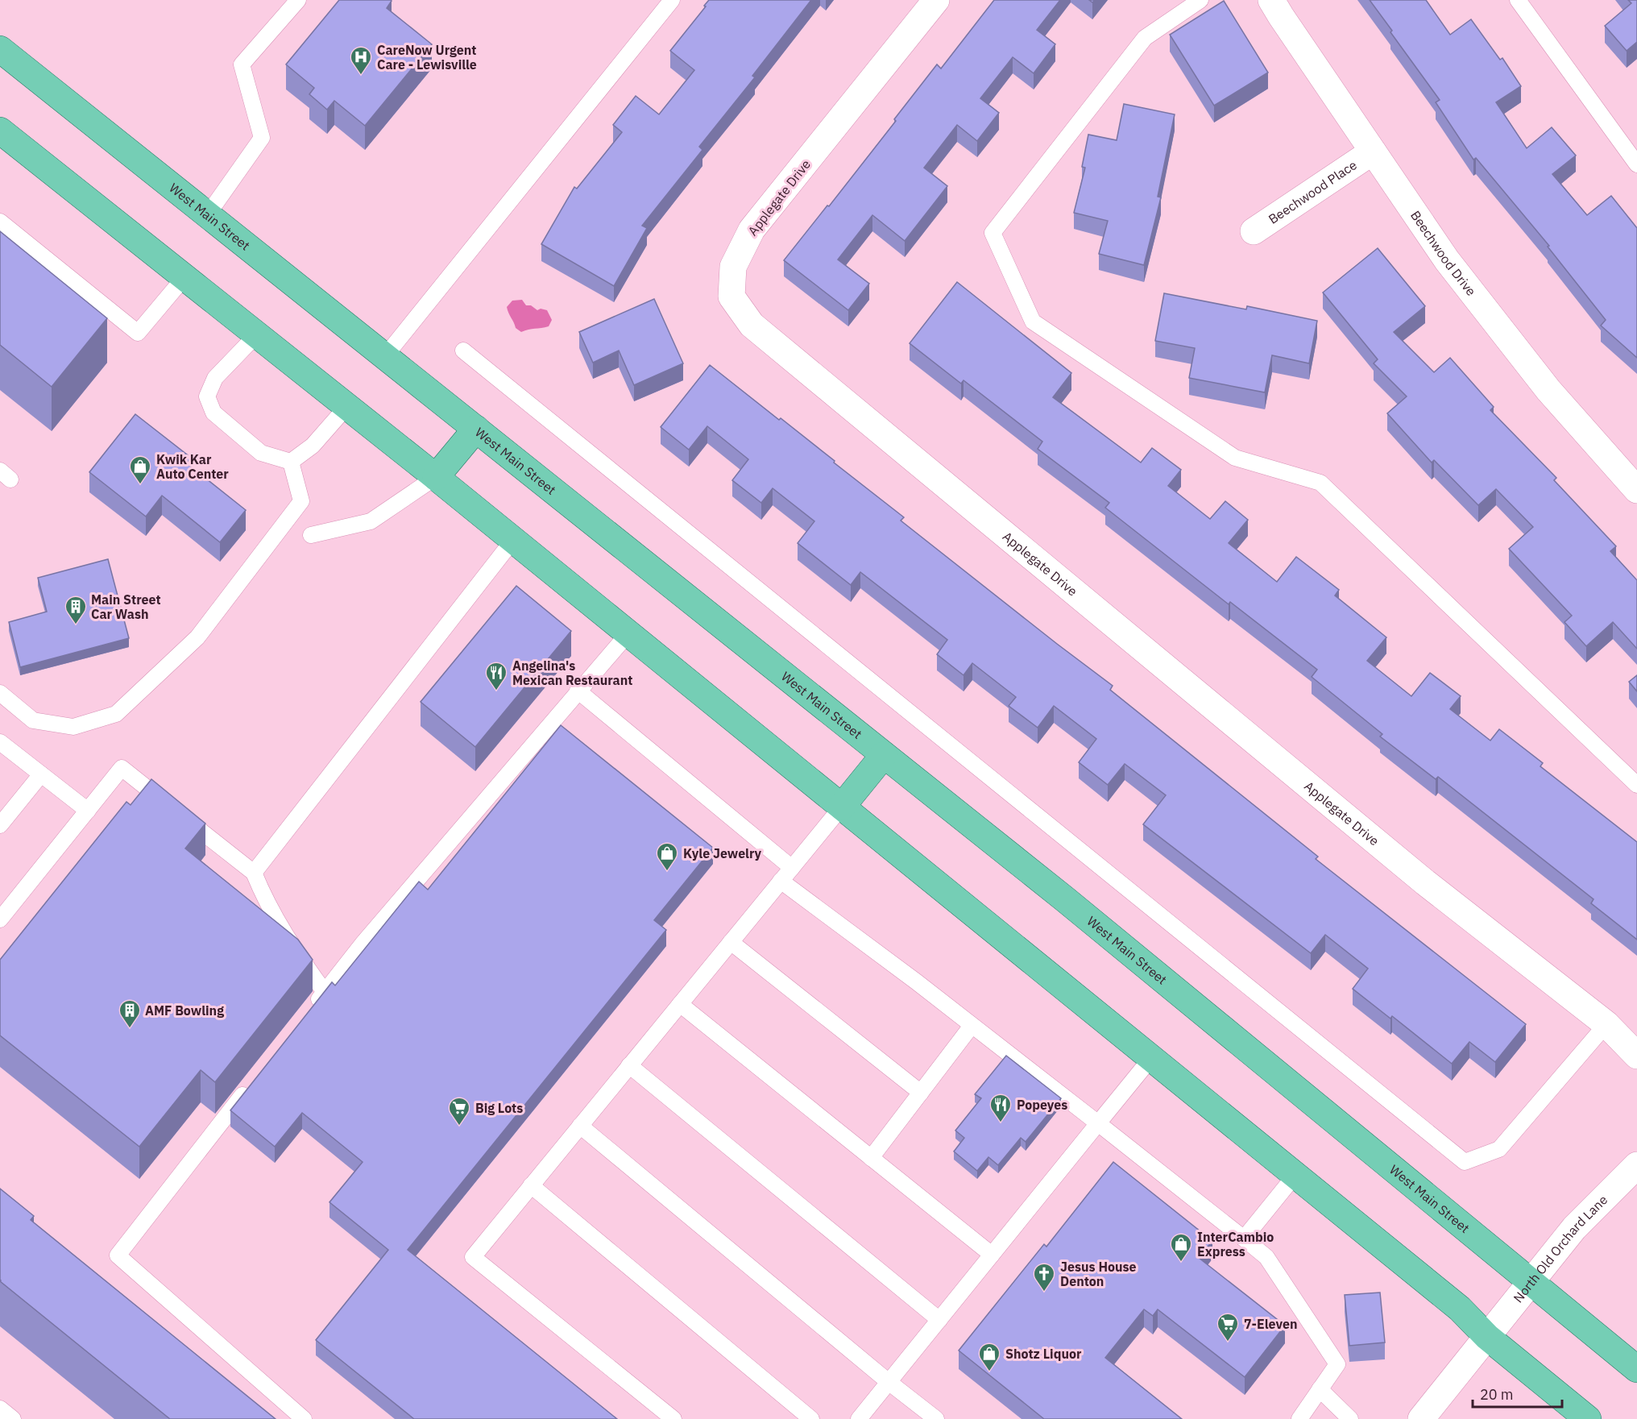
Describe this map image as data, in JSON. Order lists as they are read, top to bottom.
{
  "streets": {
    "main road": ["West Main Street"],
    "street": [
      "Beechwood Place",
      "Applegate Drive",
      "Beechwood Drive",
      "North Old Orchard Lane"
    ]
  },
  "crossings": [
    ["Beechwood Place", "Beechwood Drive"],
    ["West Main Street", "North Old Orchard Lane"]
  ],
  "places": {
    "hospital": ["CareNow Urgent Care - Lewisville"],
    "shop": [
      "Kwik Kar Auto Center",
      "Kyle Jewelry",
      "InterCambio Express",
      "Shotz Liquor"
    ],
    "building": ["Main Street Car Wash", "AMF Bowling"],
    "restaurant": ["Angelina's Mexican Restaurant", "Popeyes"],
    "supermarket": ["Big Lots", "7-Eleven"],
    "church": ["Jesus House Denton"]
  },
  "scale_bar": "20 m"
}
